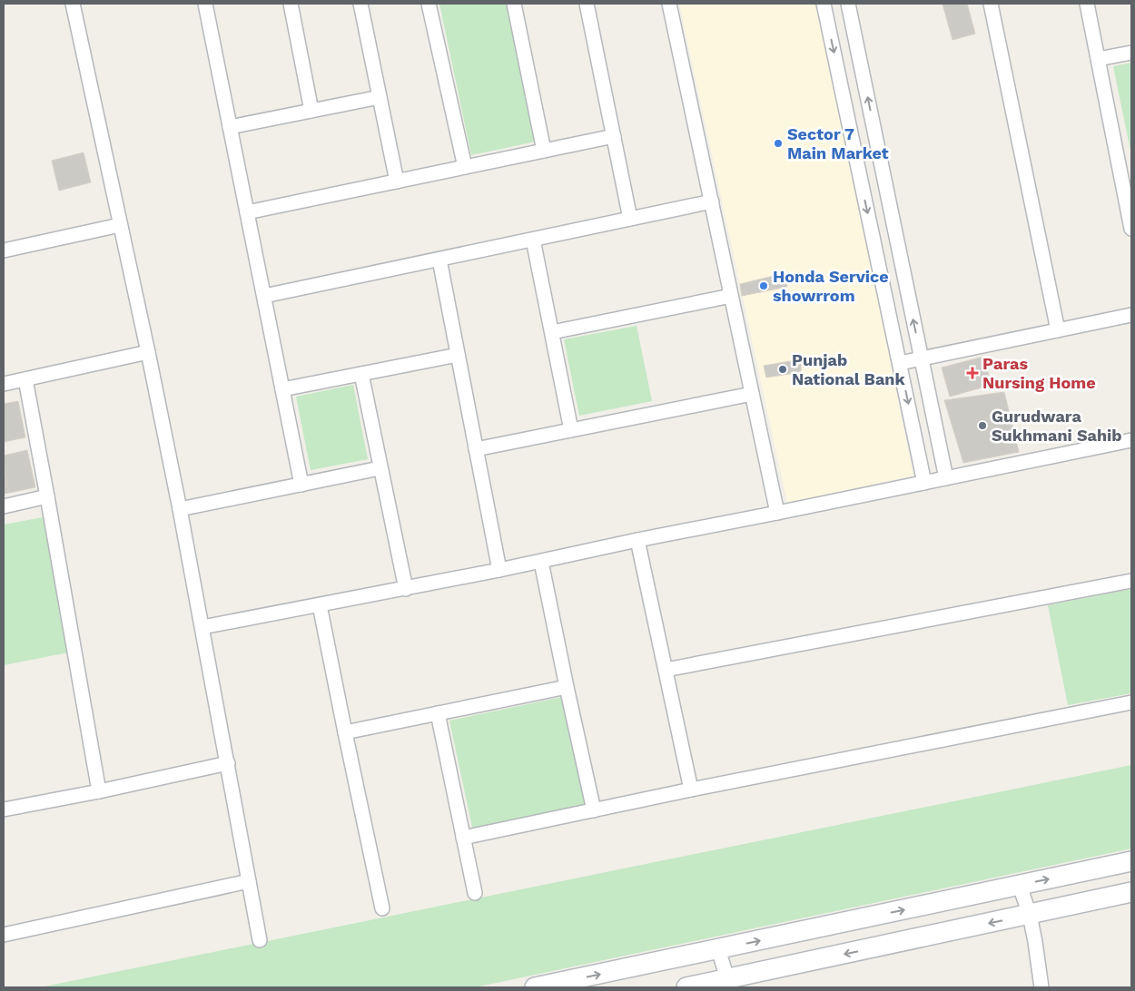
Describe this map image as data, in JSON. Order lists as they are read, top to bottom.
{
  "places": {
    "other": [
      "Sector 7 Main Market",
      "Honda Service showrrom",
      "Punjab National Bank",
      "Gurudwara Sukhmani Sahib"
    ],
    "health": ["Paras Nursing Home"]
  }
}
